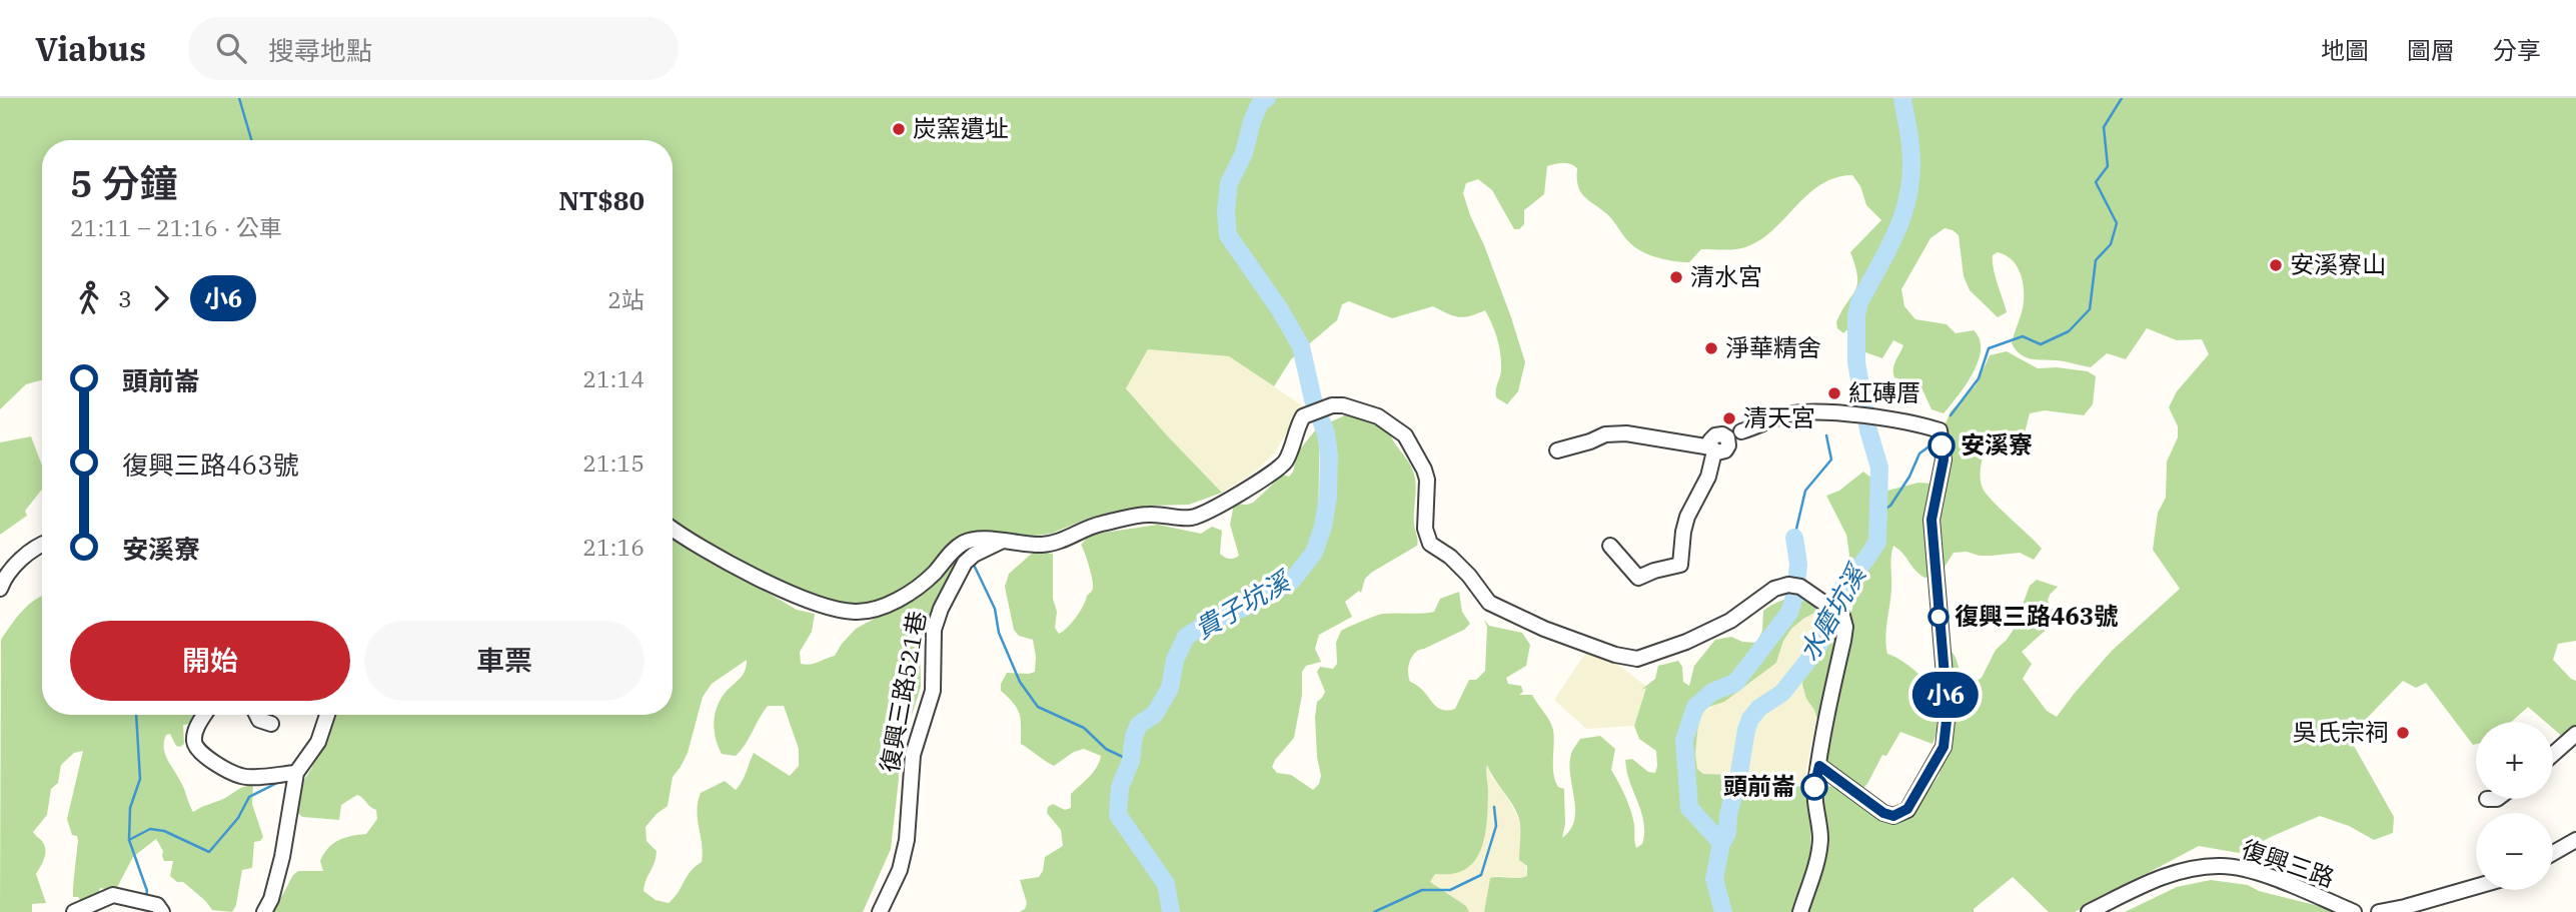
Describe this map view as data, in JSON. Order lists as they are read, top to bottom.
{
  "streets": {
    "street": ["復興三路521巷", "復興三路"]
  },
  "water": ["貴子坑溪", "水磨坑溪"],
  "places": [
    "炭窯遺址",
    "安溪寮山",
    "清水宮",
    "淨華精舍",
    "紅磚厝",
    "清天宮",
    "安溪寮",
    "復興三路463號",
    "吳氏宗祠",
    "頭前崙"
  ],
  "lines": ["bus line 小6"],
  "page": {
    "header": "Viabus",
    "search": "搜尋地點",
    "nav": ["地圖", "圖層", "分享"],
    "on_map": "小6",
    "heading": ["5 分鐘", "21:11 – 21:16 · 公車", "NT$80"],
    "legs": ["3", "小6", "2站"],
    "list": [
      {
        "name": "頭前崙",
        "value": "21:14"
      },
      {
        "name": "復興三路463號",
        "value": "21:15"
      },
      {
        "name": "安溪寮",
        "value": "21:16"
      }
    ],
    "buttons": ["開始", "車票"],
    "map_buttons": ["+", "−"]
  }
}
